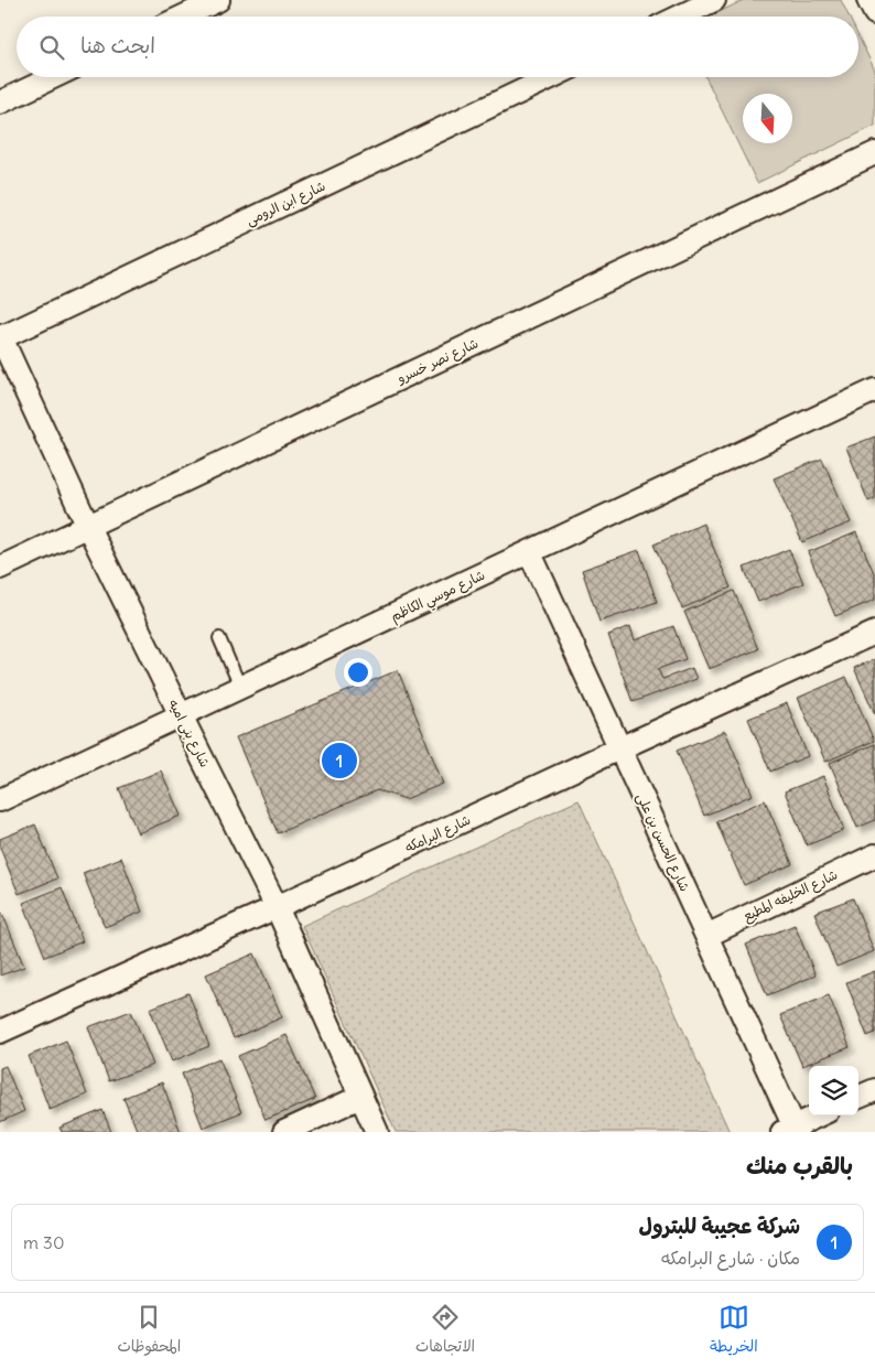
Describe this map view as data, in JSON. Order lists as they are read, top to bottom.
{
  "streets": {
    "street": [
      "شارع ابن الرومى",
      "شارع نصر خسرو",
      "شارع موسي الكاظم",
      "شارع بنى اميه",
      "شارع البرامكه",
      "شارع الحسن بن على",
      "شارع الخليفه المطيع"
    ]
  },
  "crossings": [
    ["شارع ابن الرومى", "شارع بنى اميه"],
    ["شارع نصر خسرو", "شارع بنى اميه"],
    ["شارع موسي الكاظم", "شارع بنى اميه"],
    ["شارع موسي الكاظم", "شارع الحسن بن على"],
    ["شارع بنى اميه", "شارع البرامكه"],
    ["شارع البرامكه", "شارع الحسن بن على"],
    ["شارع الحسن بن على", "شارع الخليفه المطيع"]
  ],
  "north": "bottom",
  "page": {
    "search": "ابحث هنا",
    "pins": "1",
    "heading": "بالقرب منك",
    "list": [
      {
        "mark": "1",
        "name": "شركة عجيبة للبترول",
        "note": "مكان · شارع البرامكه",
        "value": "30 m"
      }
    ],
    "nav": ["الخريطة", "الاتجاهات", "المحفوظات"]
  }
}
